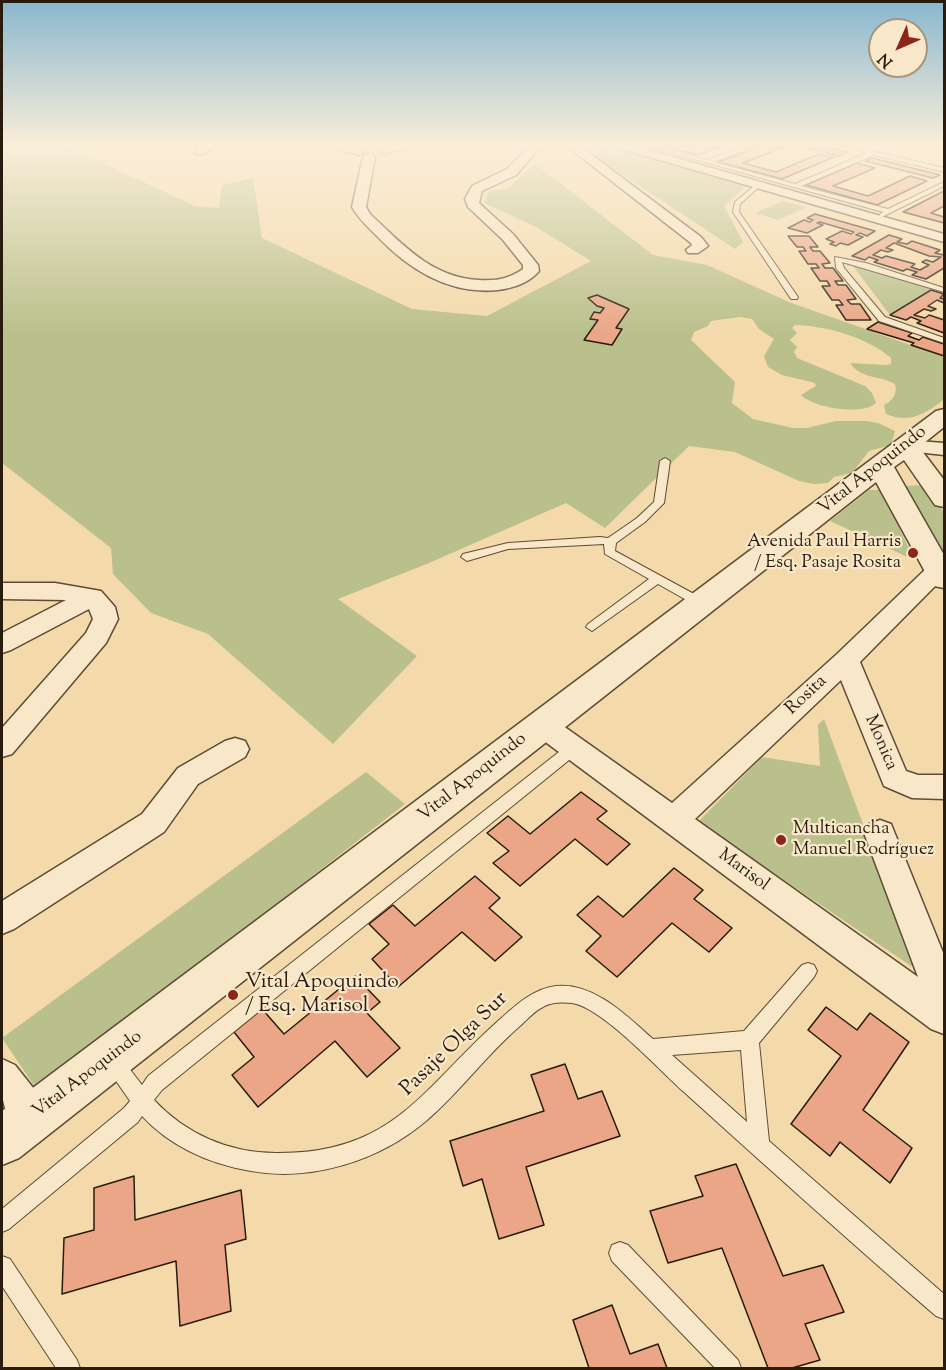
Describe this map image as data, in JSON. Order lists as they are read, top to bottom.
{
  "streets": {
    "street": [
      "Vital Apoquindo",
      "Rosita",
      "Monica",
      "Marisol"
    ],
    "lane": ["Pasaje Olga Sur"]
  },
  "crossings": [
    ["Vital Apoquindo", "Marisol"],
    ["Vital Apoquindo", "Pasaje Olga Sur"],
    ["Rosita", "Monica"],
    ["Rosita", "Marisol"]
  ],
  "places": ["Avenida Paul Harris / Esq. Pasaje Rosita", "Multicancha Manuel Rodríguez", "Vital Apoquindo / Esq. Marisol"],
  "north": "bottom left"
}
